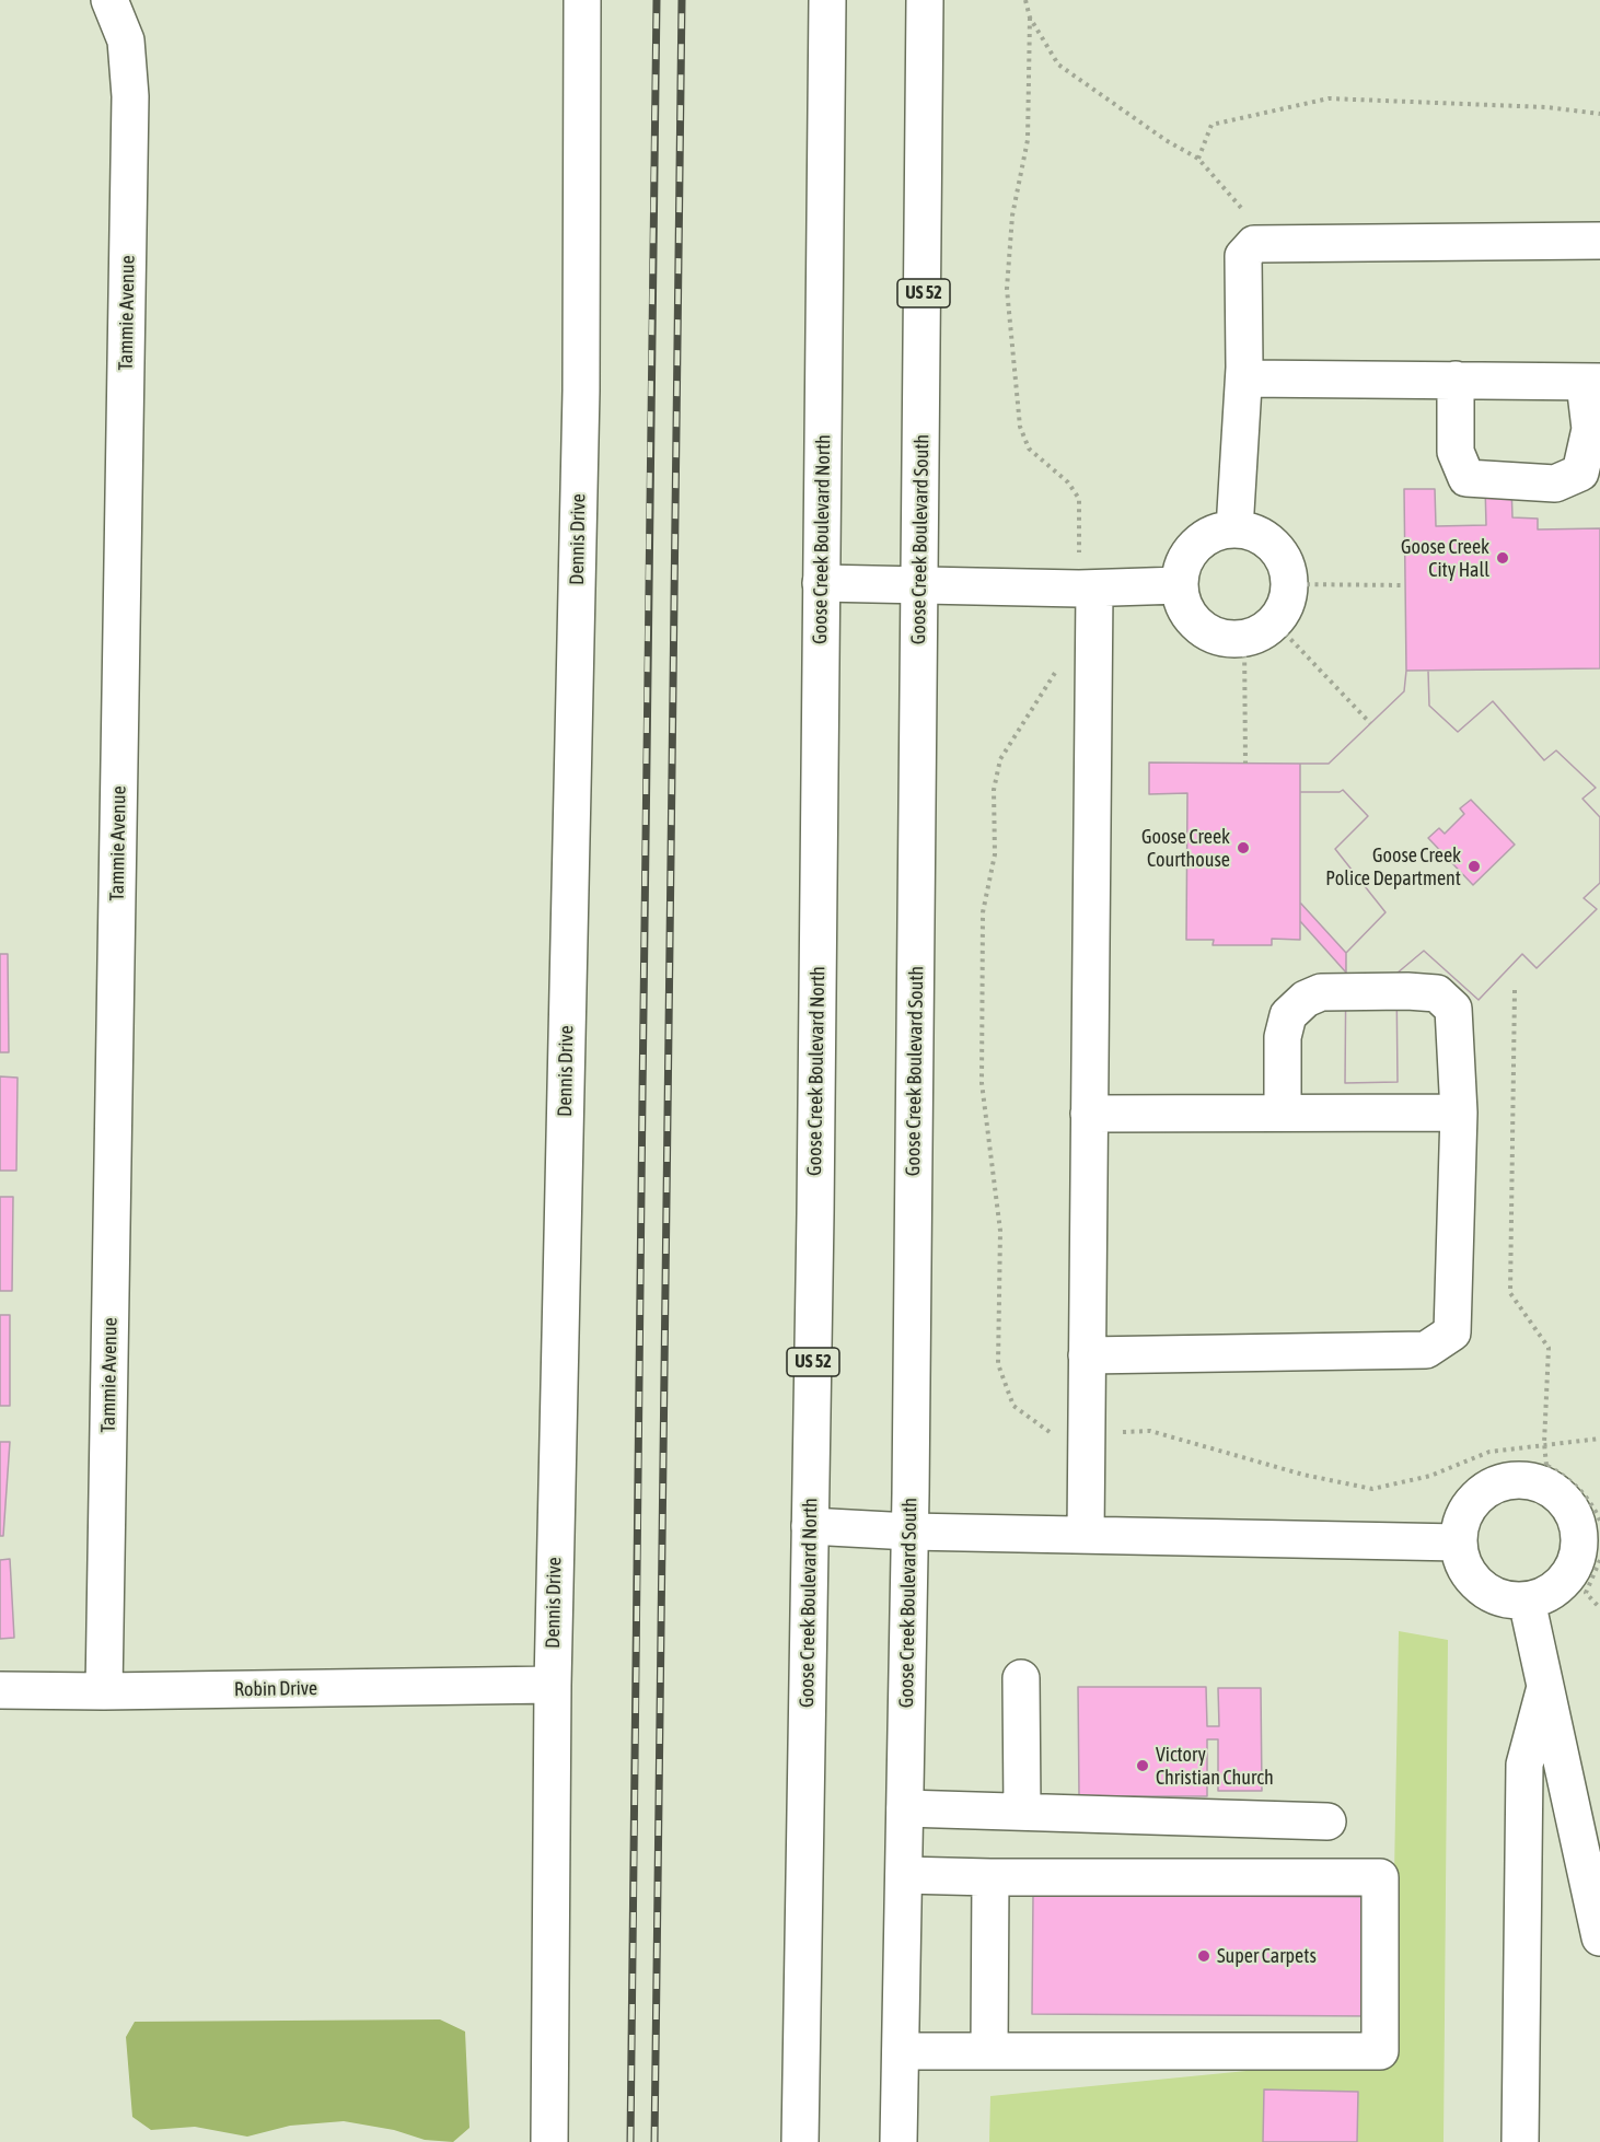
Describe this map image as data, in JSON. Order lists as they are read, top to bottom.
{
  "streets": {
    "main road": [
      "US 52",
      "Tammie Avenue",
      "Dennis Drive",
      "Goose Creek Boulevard North",
      "Goose Creek Boulevard South",
      "Robin Drive"
    ]
  },
  "crossings": [
    ["Tammie Avenue", "Robin Drive"],
    ["Dennis Drive", "Robin Drive"]
  ],
  "places": [
    "Goose Creek City Hall",
    "Goose Creek Courthouse",
    "Goose Creek Police Department",
    "Victory Christian Church",
    "Super Carpets"
  ]
}
